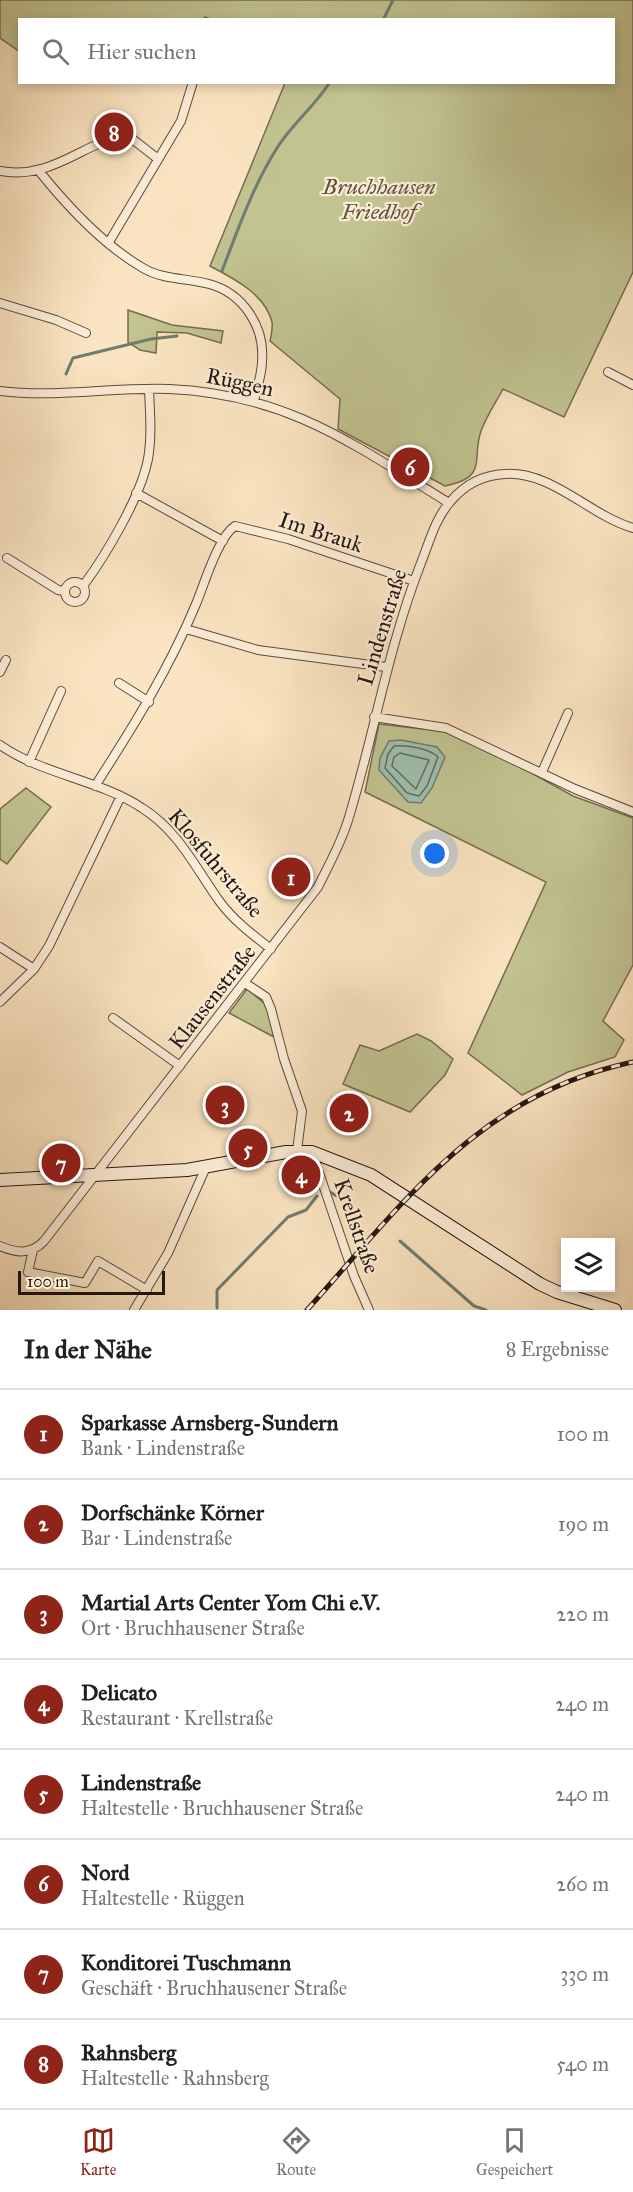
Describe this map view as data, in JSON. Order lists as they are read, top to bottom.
{
  "streets": {
    "street": [
      "Rüggen",
      "Im Brauk",
      "Lindenstraße",
      "Klosfuhrstraße",
      "Klausenstraße",
      "Krellstraße"
    ]
  },
  "crossings": [
    ["Rüggen", "Lindenstraße"],
    ["Im Brauk", "Lindenstraße"],
    ["Lindenstraße", "Klosfuhrstraße"],
    ["Lindenstraße", "Klausenstraße"],
    ["Klosfuhrstraße", "Klausenstraße"]
  ],
  "parks": ["Bruchhausen Friedhof"],
  "scale_bar": "100 m",
  "page": {
    "search": "Hier suchen",
    "pins": [
      "8",
      "6",
      "1",
      "3",
      "2",
      "5",
      "7",
      "4"
    ],
    "scale": "100 m",
    "heading": ["In der Nähe", "8 Ergebnisse"],
    "list": [
      {
        "mark": "1",
        "name": "Sparkasse Arnsberg-Sundern",
        "note": "Bank · Lindenstraße",
        "value": "100 m"
      },
      {
        "mark": "2",
        "name": "Dorfschänke Körner",
        "note": "Bar · Lindenstraße",
        "value": "190 m"
      },
      {
        "mark": "3",
        "name": "Martial Arts Center Yom Chi e.V.",
        "note": "Ort · Bruchhausener Straße",
        "value": "220 m"
      },
      {
        "mark": "4",
        "name": "Delicato",
        "note": "Restaurant · Krellstraße",
        "value": "240 m"
      },
      {
        "mark": "5",
        "name": "Lindenstraße",
        "note": "Haltestelle · Bruchhausener Straße",
        "value": "240 m"
      },
      {
        "mark": "6",
        "name": "Nord",
        "note": "Haltestelle · Rüggen",
        "value": "260 m"
      },
      {
        "mark": "7",
        "name": "Konditorei Tuschmann",
        "note": "Geschäft · Bruchhausener Straße",
        "value": "330 m"
      },
      {
        "mark": "8",
        "name": "Rahnsberg",
        "note": "Haltestelle · Rahnsberg",
        "value": "540 m"
      }
    ],
    "nav": ["Karte", "Route", "Gespeichert"]
  }
}
